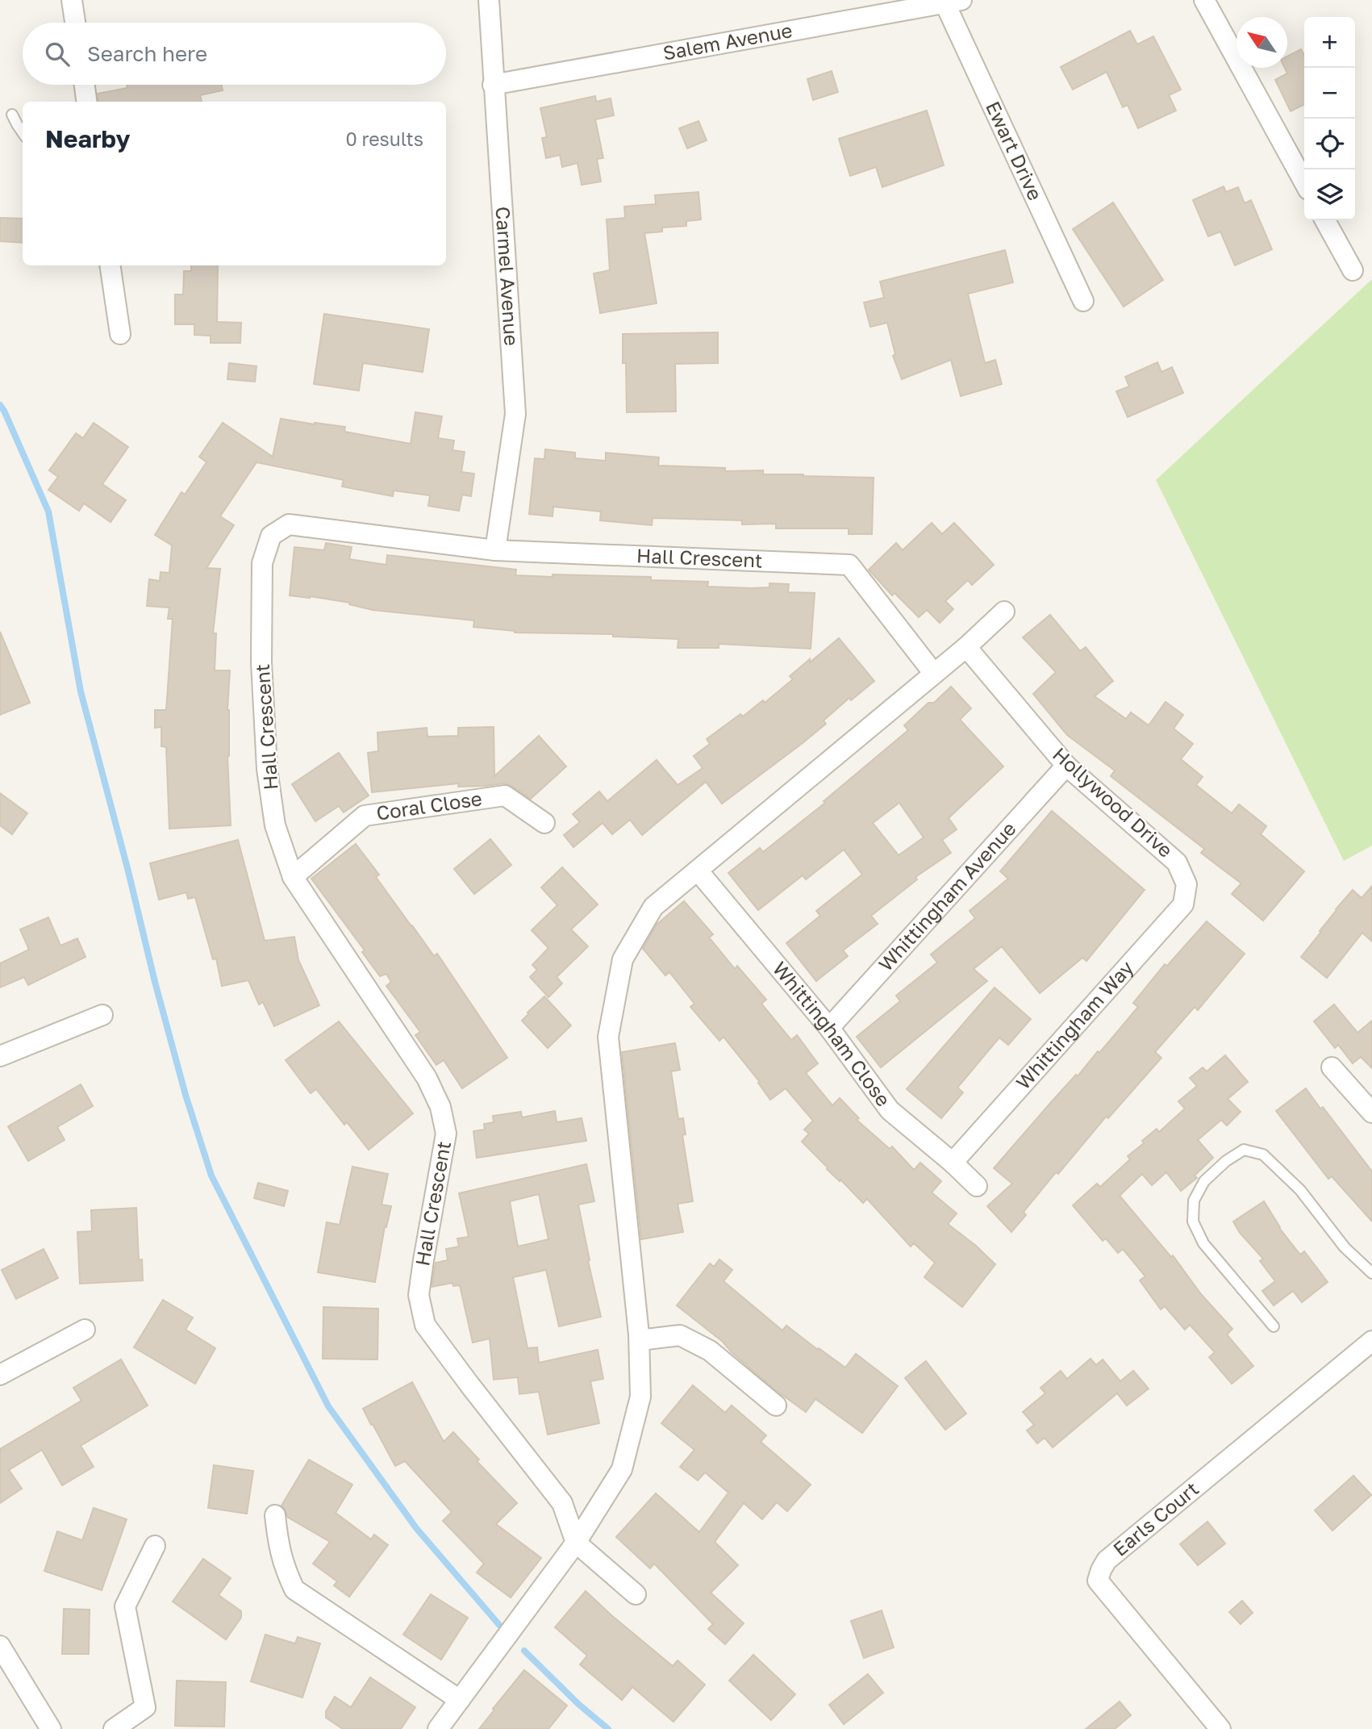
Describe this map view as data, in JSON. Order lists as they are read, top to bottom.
{
  "streets": {
    "street": [
      "Salem Avenue",
      "Ewart Drive",
      "Carmel Avenue",
      "Hall Crescent",
      "Hollywood Drive",
      "Coral Close",
      "Whittingham Avenue",
      "Whittingham Way",
      "Whittingham Close",
      "Earls Court"
    ]
  },
  "crossings": [
    ["Salem Avenue", "Ewart Drive"],
    ["Salem Avenue", "Carmel Avenue"],
    ["Carmel Avenue", "Hall Crescent"],
    ["Hall Crescent", "Coral Close"],
    ["Hollywood Drive", "Whittingham Avenue"],
    ["Hollywood Drive", "Whittingham Way"],
    ["Whittingham Avenue", "Whittingham Close"],
    ["Whittingham Way", "Whittingham Close"]
  ],
  "north": "top left",
  "page": {
    "map_buttons": ["+", "−"],
    "search": "Search here",
    "heading": ["Nearby", "0 results"]
  }
}
